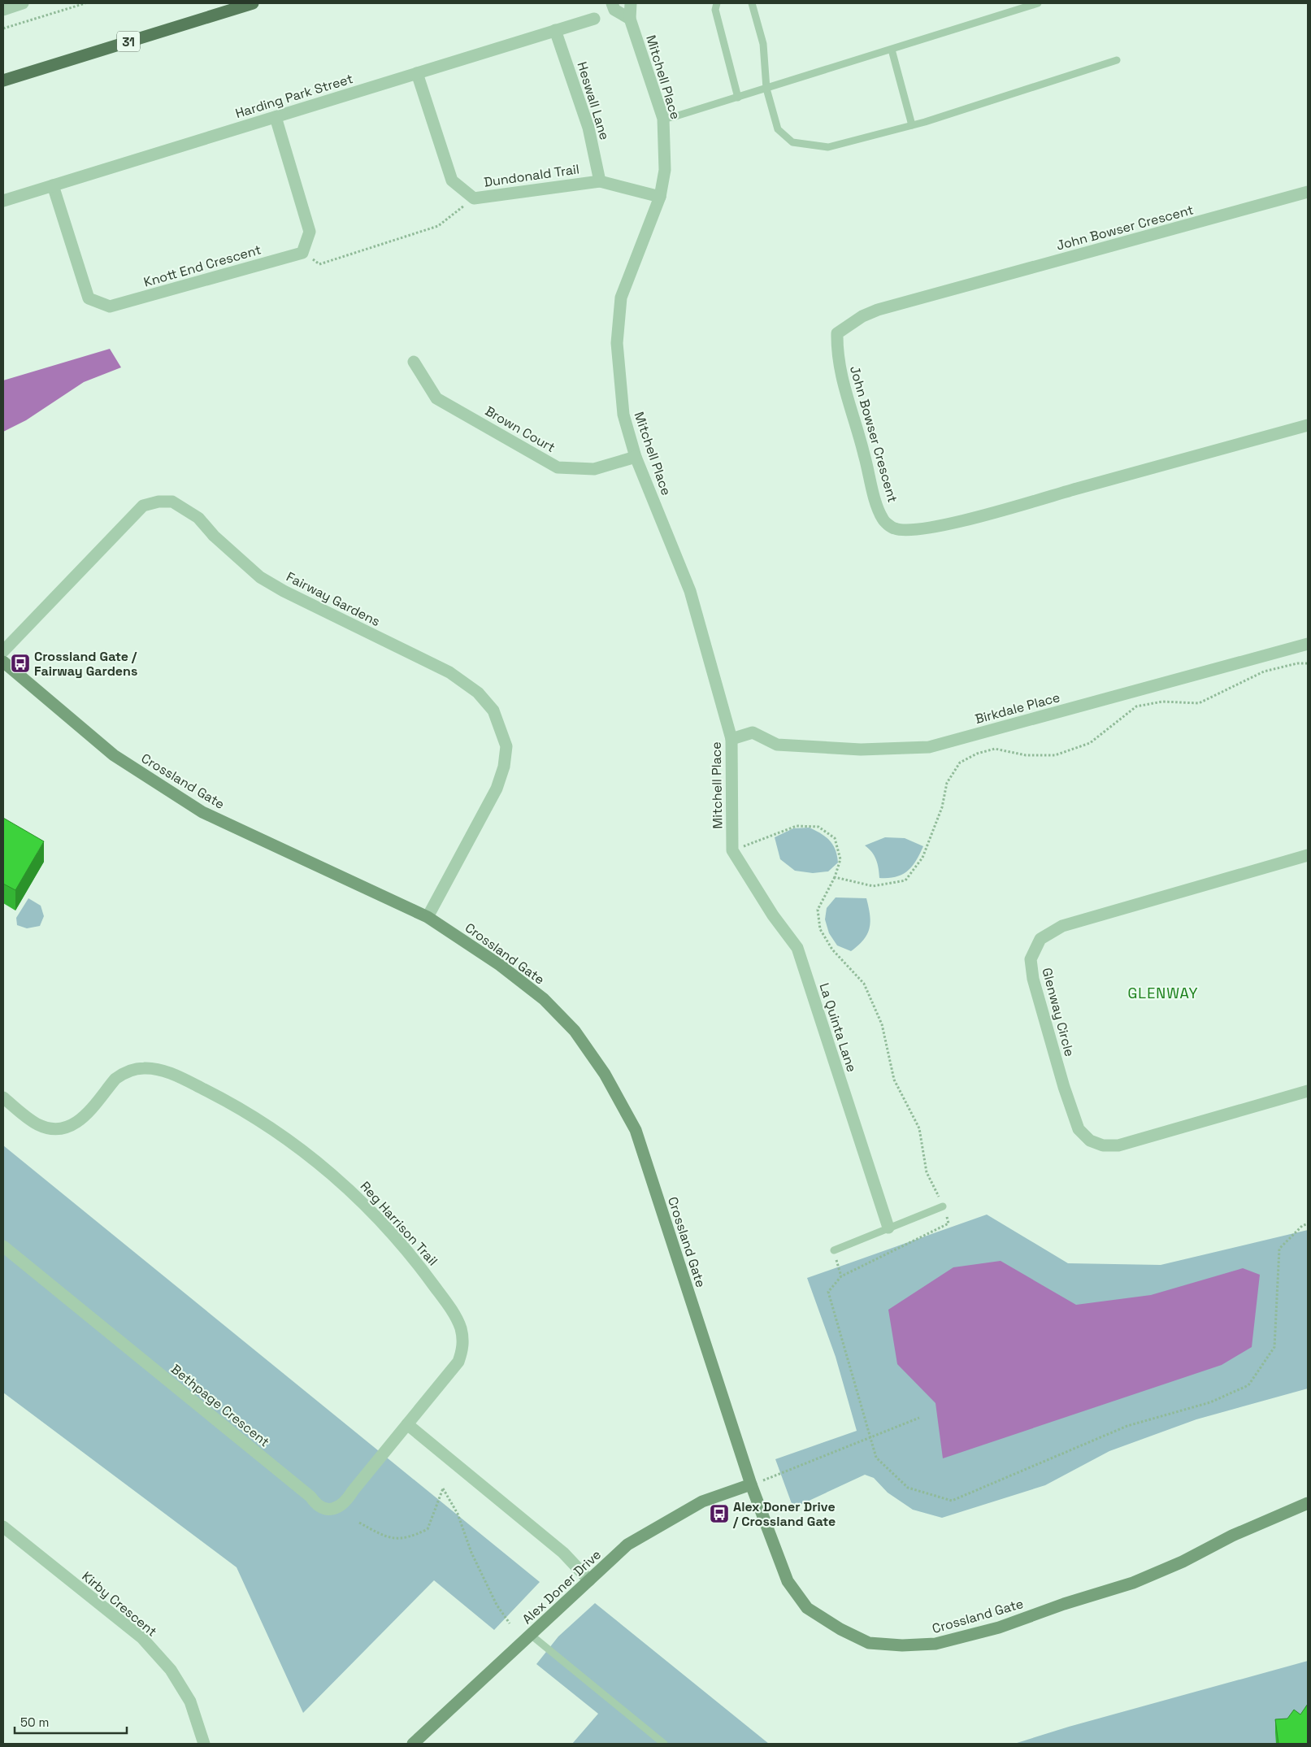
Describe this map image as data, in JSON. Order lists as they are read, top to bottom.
{
  "streets": {
    "main road": ["31"],
    "street": [
      "Mitchell Place",
      "Harding Park Street",
      "Heswall Lane",
      "Dundonald Trail",
      "John Bowser Crescent",
      "Knott End Crescent",
      "Brown Court",
      "Fairway Gardens",
      "Birkdale Place",
      "Crossland Gate",
      "Glenway Circle",
      "La Quinta Lane",
      "Reg Harrison Trail",
      "Bethpage Crescent",
      "Alex Doner Drive",
      "Kirby Crescent"
    ]
  },
  "crossings": [
    ["Mitchell Place", "Dundonald Trail"],
    ["Mitchell Place", "Brown Court"],
    ["Mitchell Place", "Birkdale Place"],
    ["Mitchell Place", "La Quinta Lane"],
    ["Harding Park Street", "Heswall Lane"],
    ["Harding Park Street", "Dundonald Trail"],
    ["Harding Park Street", "Knott End Crescent"],
    ["Heswall Lane", "Dundonald Trail"],
    ["Fairway Gardens", "Crossland Gate"],
    ["Crossland Gate", "Alex Doner Drive"],
    ["Reg Harrison Trail", "Bethpage Crescent"]
  ],
  "districts": ["GLENWAY"],
  "places": {
    "bus stop": ["Crossland Gate / Fairway Gardens", "Alex Doner Drive / Crossland Gate"]
  },
  "scale_bar": "50 m"
}
